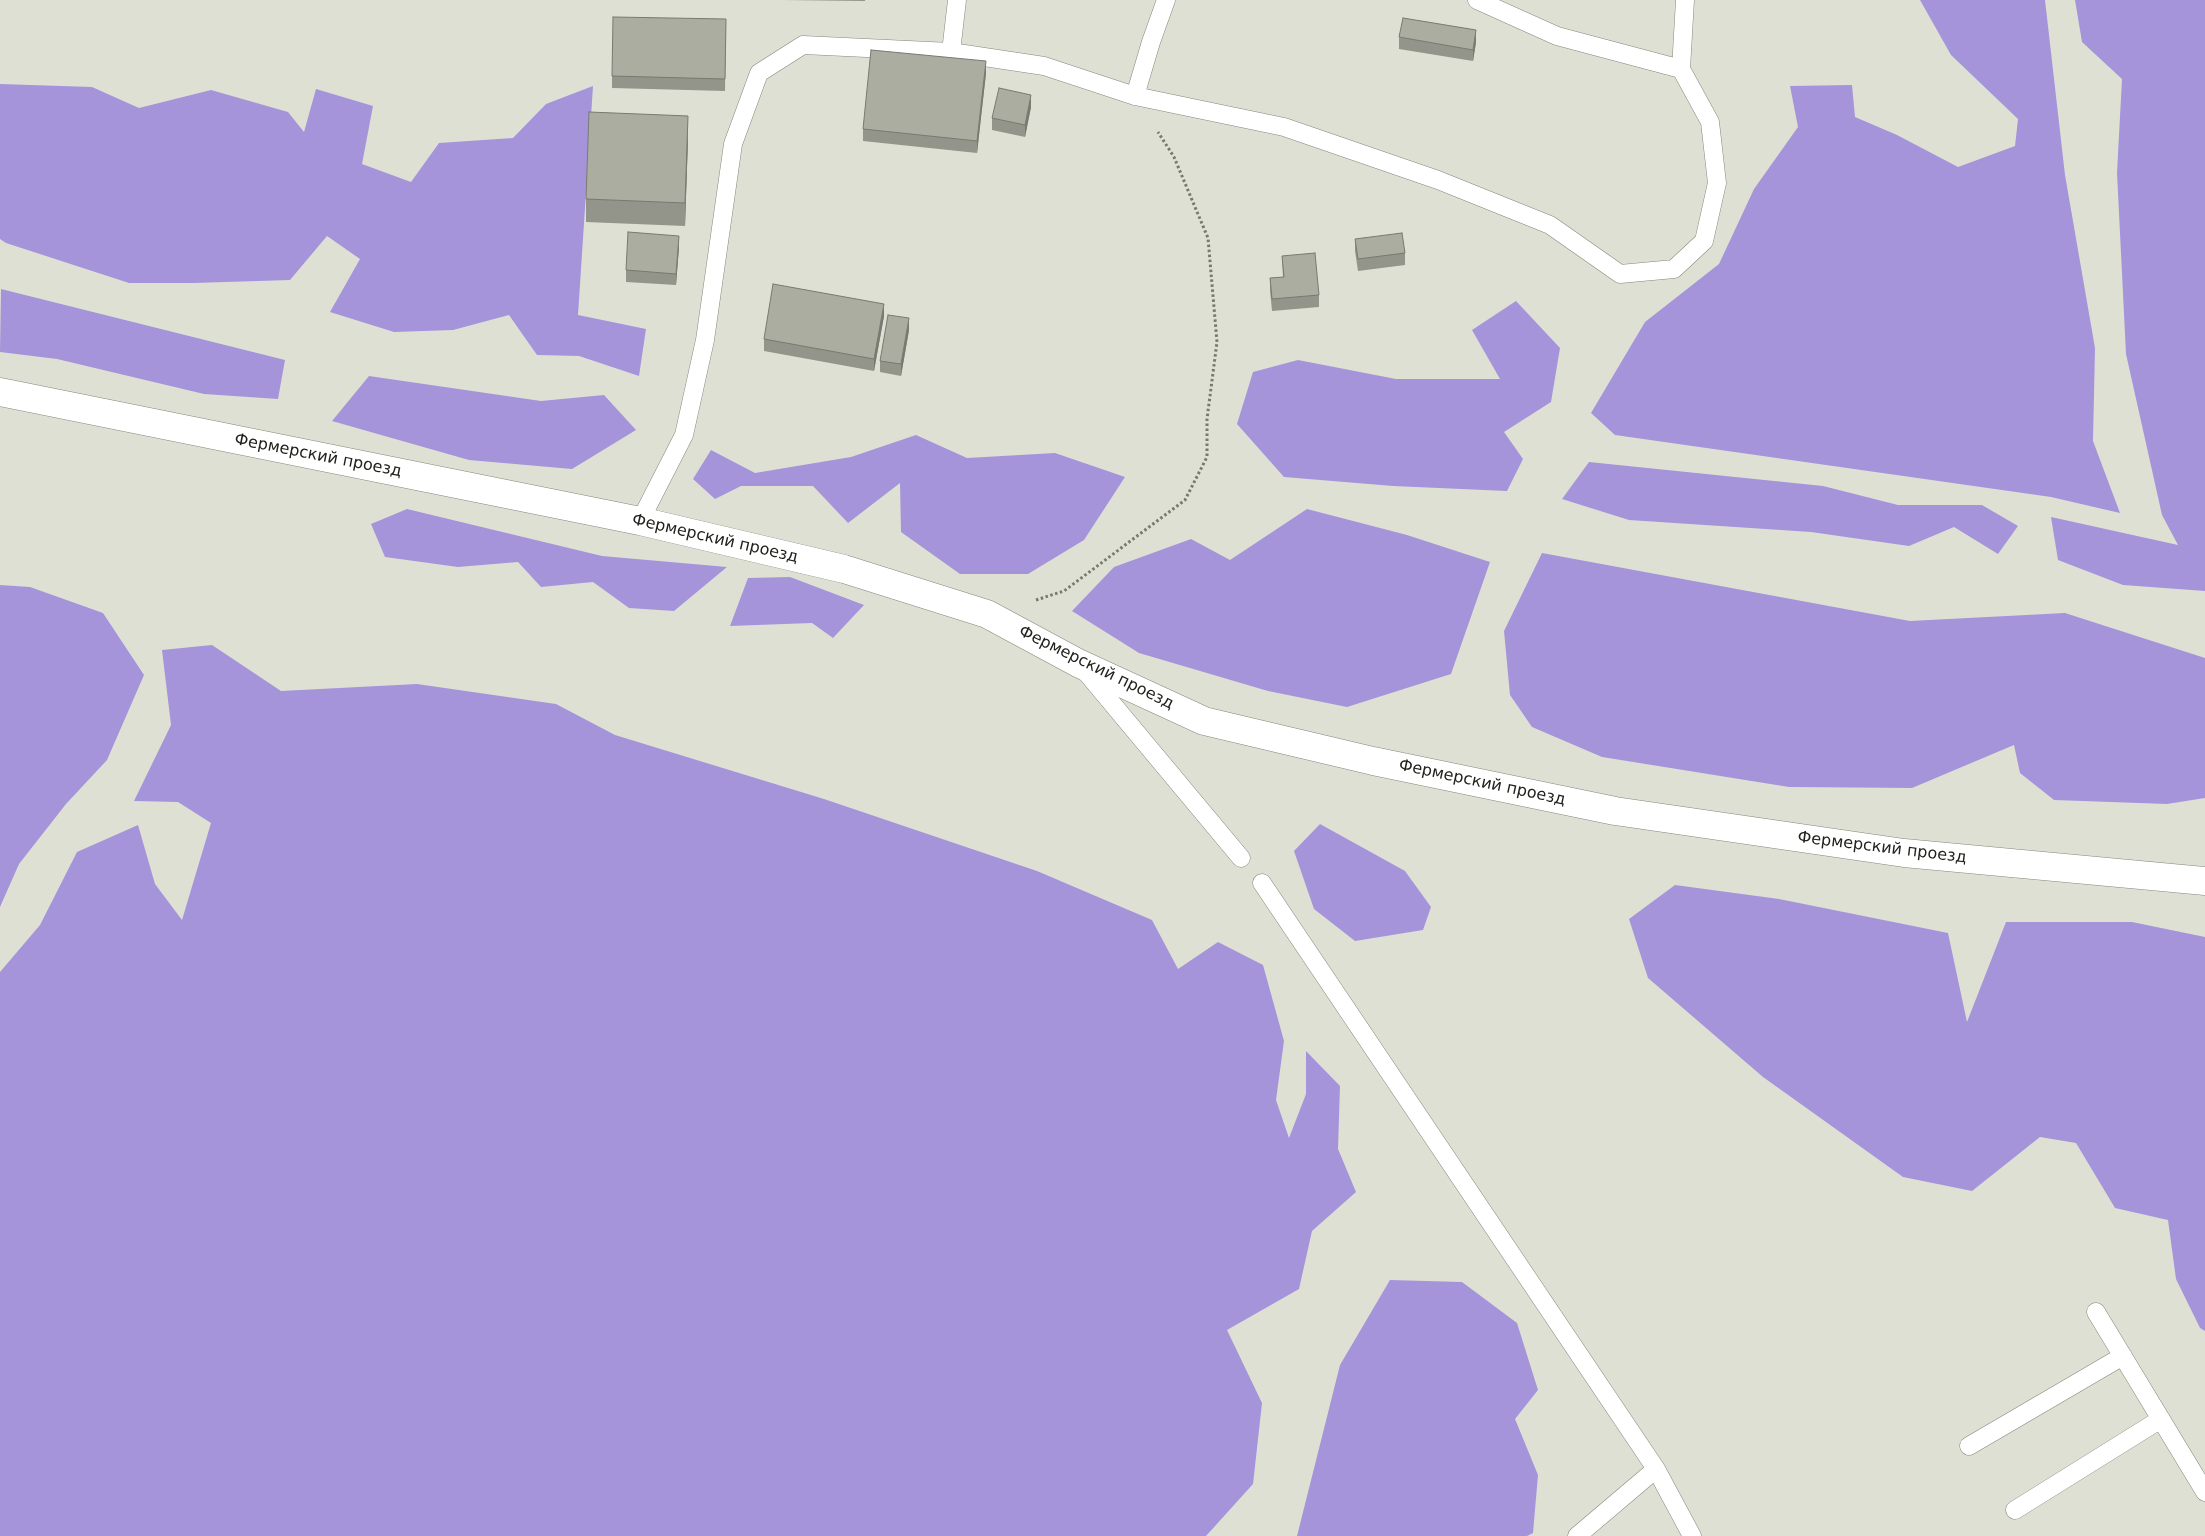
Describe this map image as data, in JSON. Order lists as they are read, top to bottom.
{
  "streets": {
    "street": ["Фермерский проезд"]
  }
}
